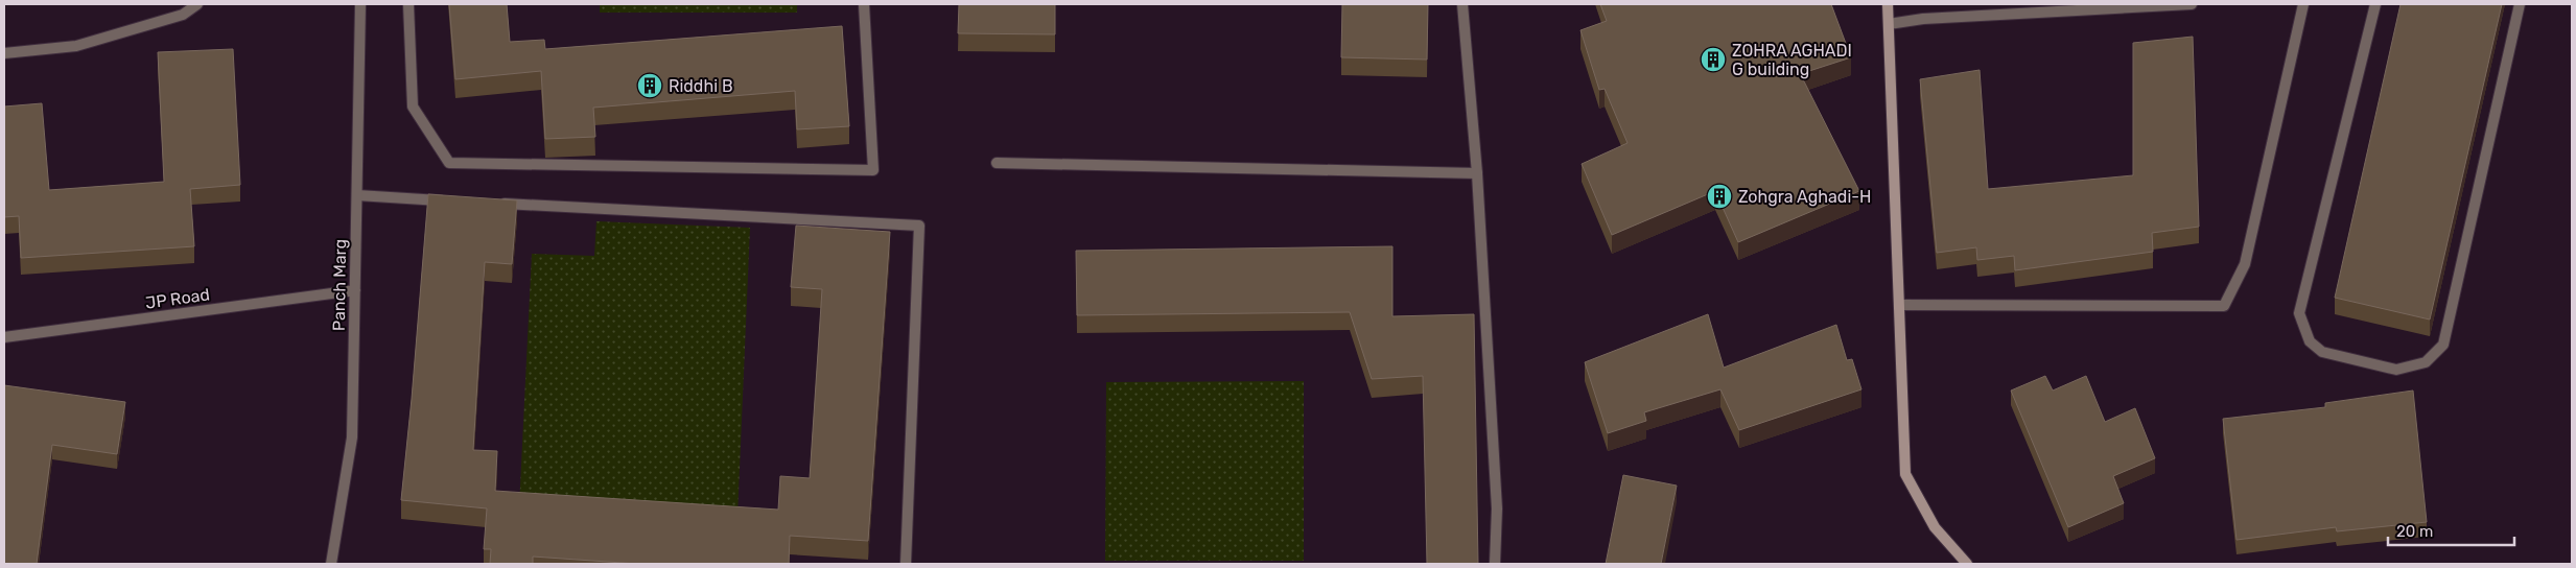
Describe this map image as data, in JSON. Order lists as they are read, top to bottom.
{
  "streets": {
    "street": ["Panch Marg", "JP Road"]
  },
  "crossings": [
    ["Panch Marg", "JP Road"]
  ],
  "places": {
    "building": ["ZOHRA AGHADI G building", "Riddhi B", "Zohgra Aghadi-H"]
  },
  "scale_bar": "20 m"
}
